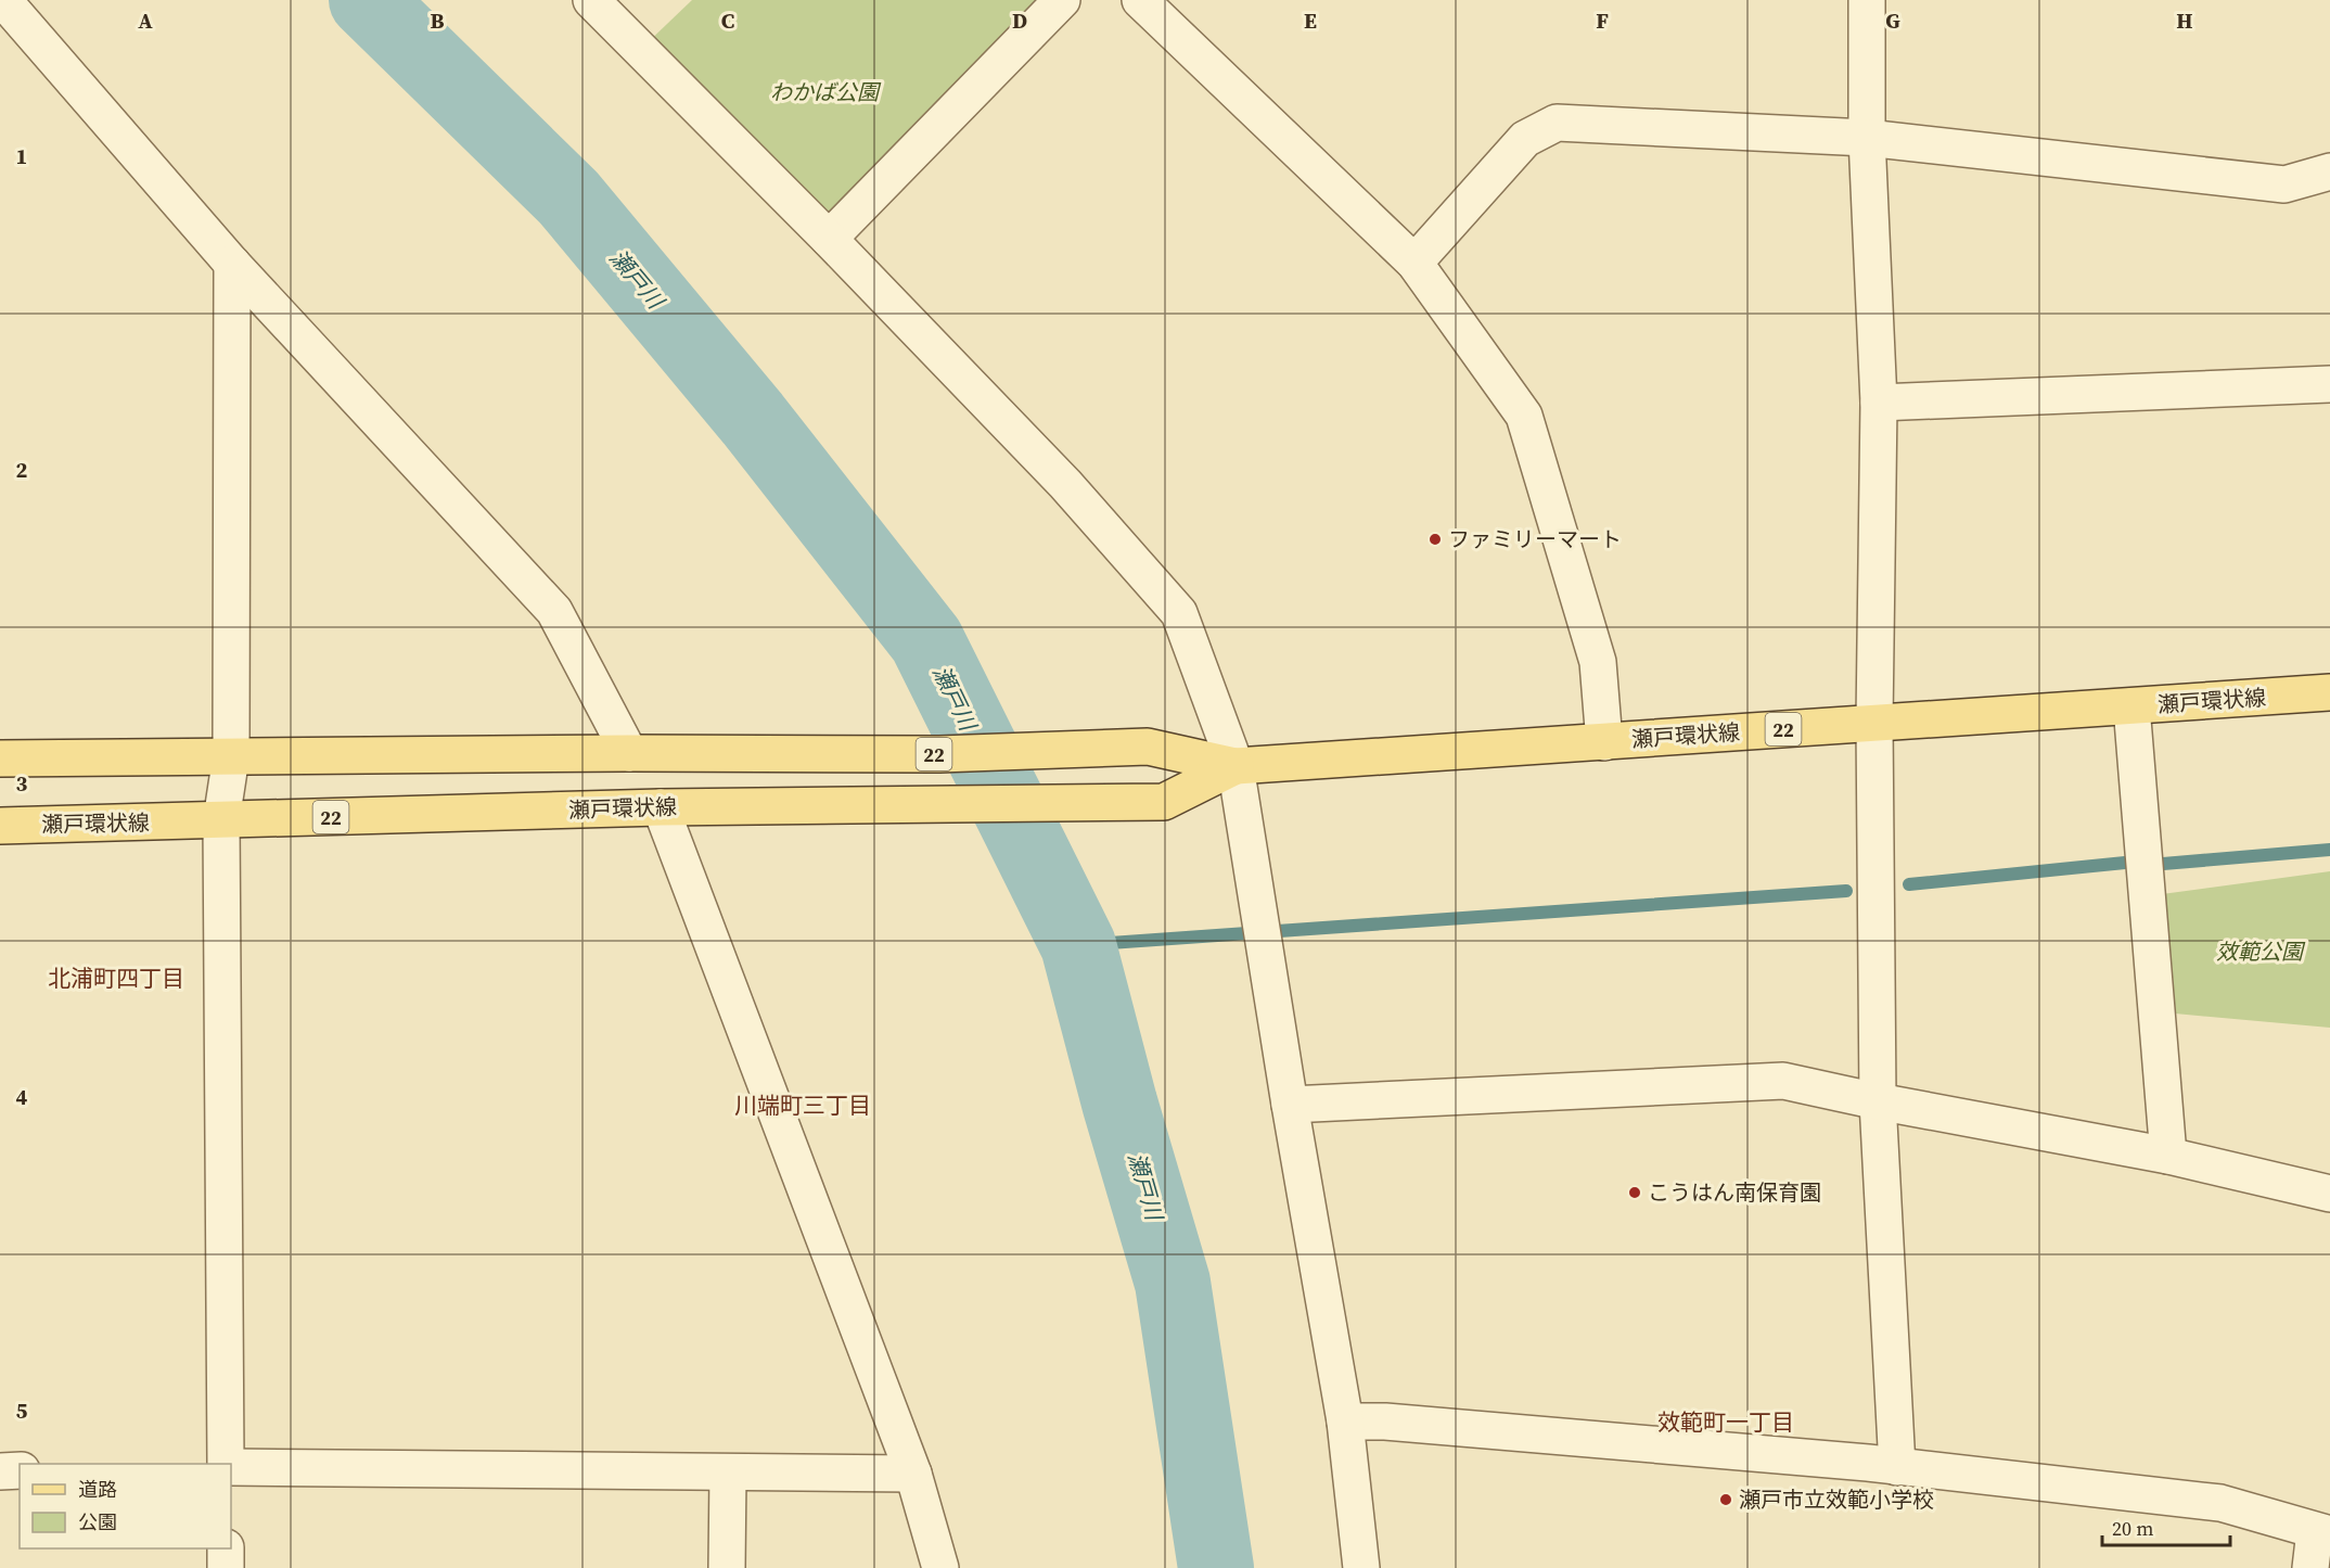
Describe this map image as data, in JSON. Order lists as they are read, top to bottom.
{
  "streets": {
    "main road": ["瀬戸環状線", "22"]
  },
  "districts": ["北浦町四丁目", "川端町三丁目", "效範町一丁目"],
  "water": ["瀬戸川"],
  "parks": ["わかば公園", "效範公園"],
  "places": ["ファミリーマート", "こうはん南保育園", "瀬戸市立效範小学校"],
  "legend": ["道路", "公園"],
  "scale_bar": "20 m",
  "grid": {
    "columns": [
      "A",
      "B",
      "C",
      "D",
      "E",
      "F",
      "G",
      "H"
    ],
    "rows": [
      "1",
      "2",
      "3",
      "4",
      "5"
    ]
  }
}
